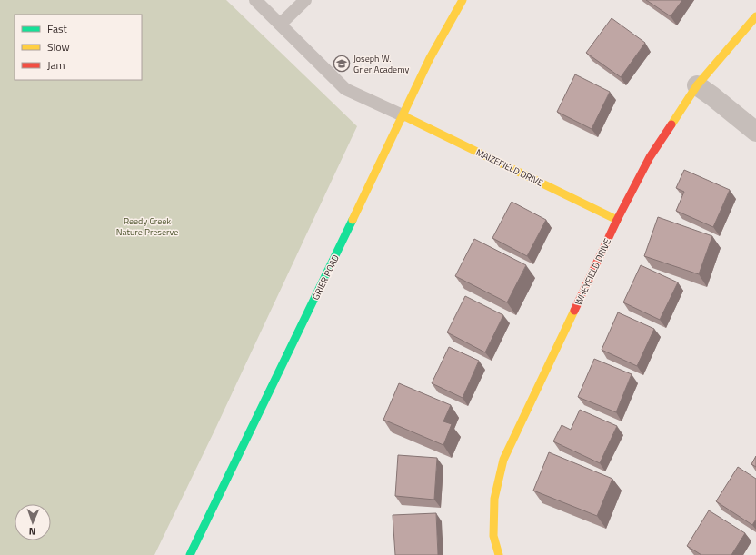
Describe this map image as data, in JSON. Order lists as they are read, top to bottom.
{
  "streets": {
    "street": ["MAIZEFIELD DRIVE", "WHEYFIELD DRIVE", "GRIER ROAD"]
  },
  "crossings": [
    ["MAIZEFIELD DRIVE", "WHEYFIELD DRIVE"],
    ["MAIZEFIELD DRIVE", "GRIER ROAD"]
  ],
  "parks": ["Reedy Creek Nature Preserve"],
  "places": {
    "school or university": ["Joseph W. Grier Academy"]
  },
  "legend": ["Fast", "Slow", "Jam"],
  "north": "bottom"
}
